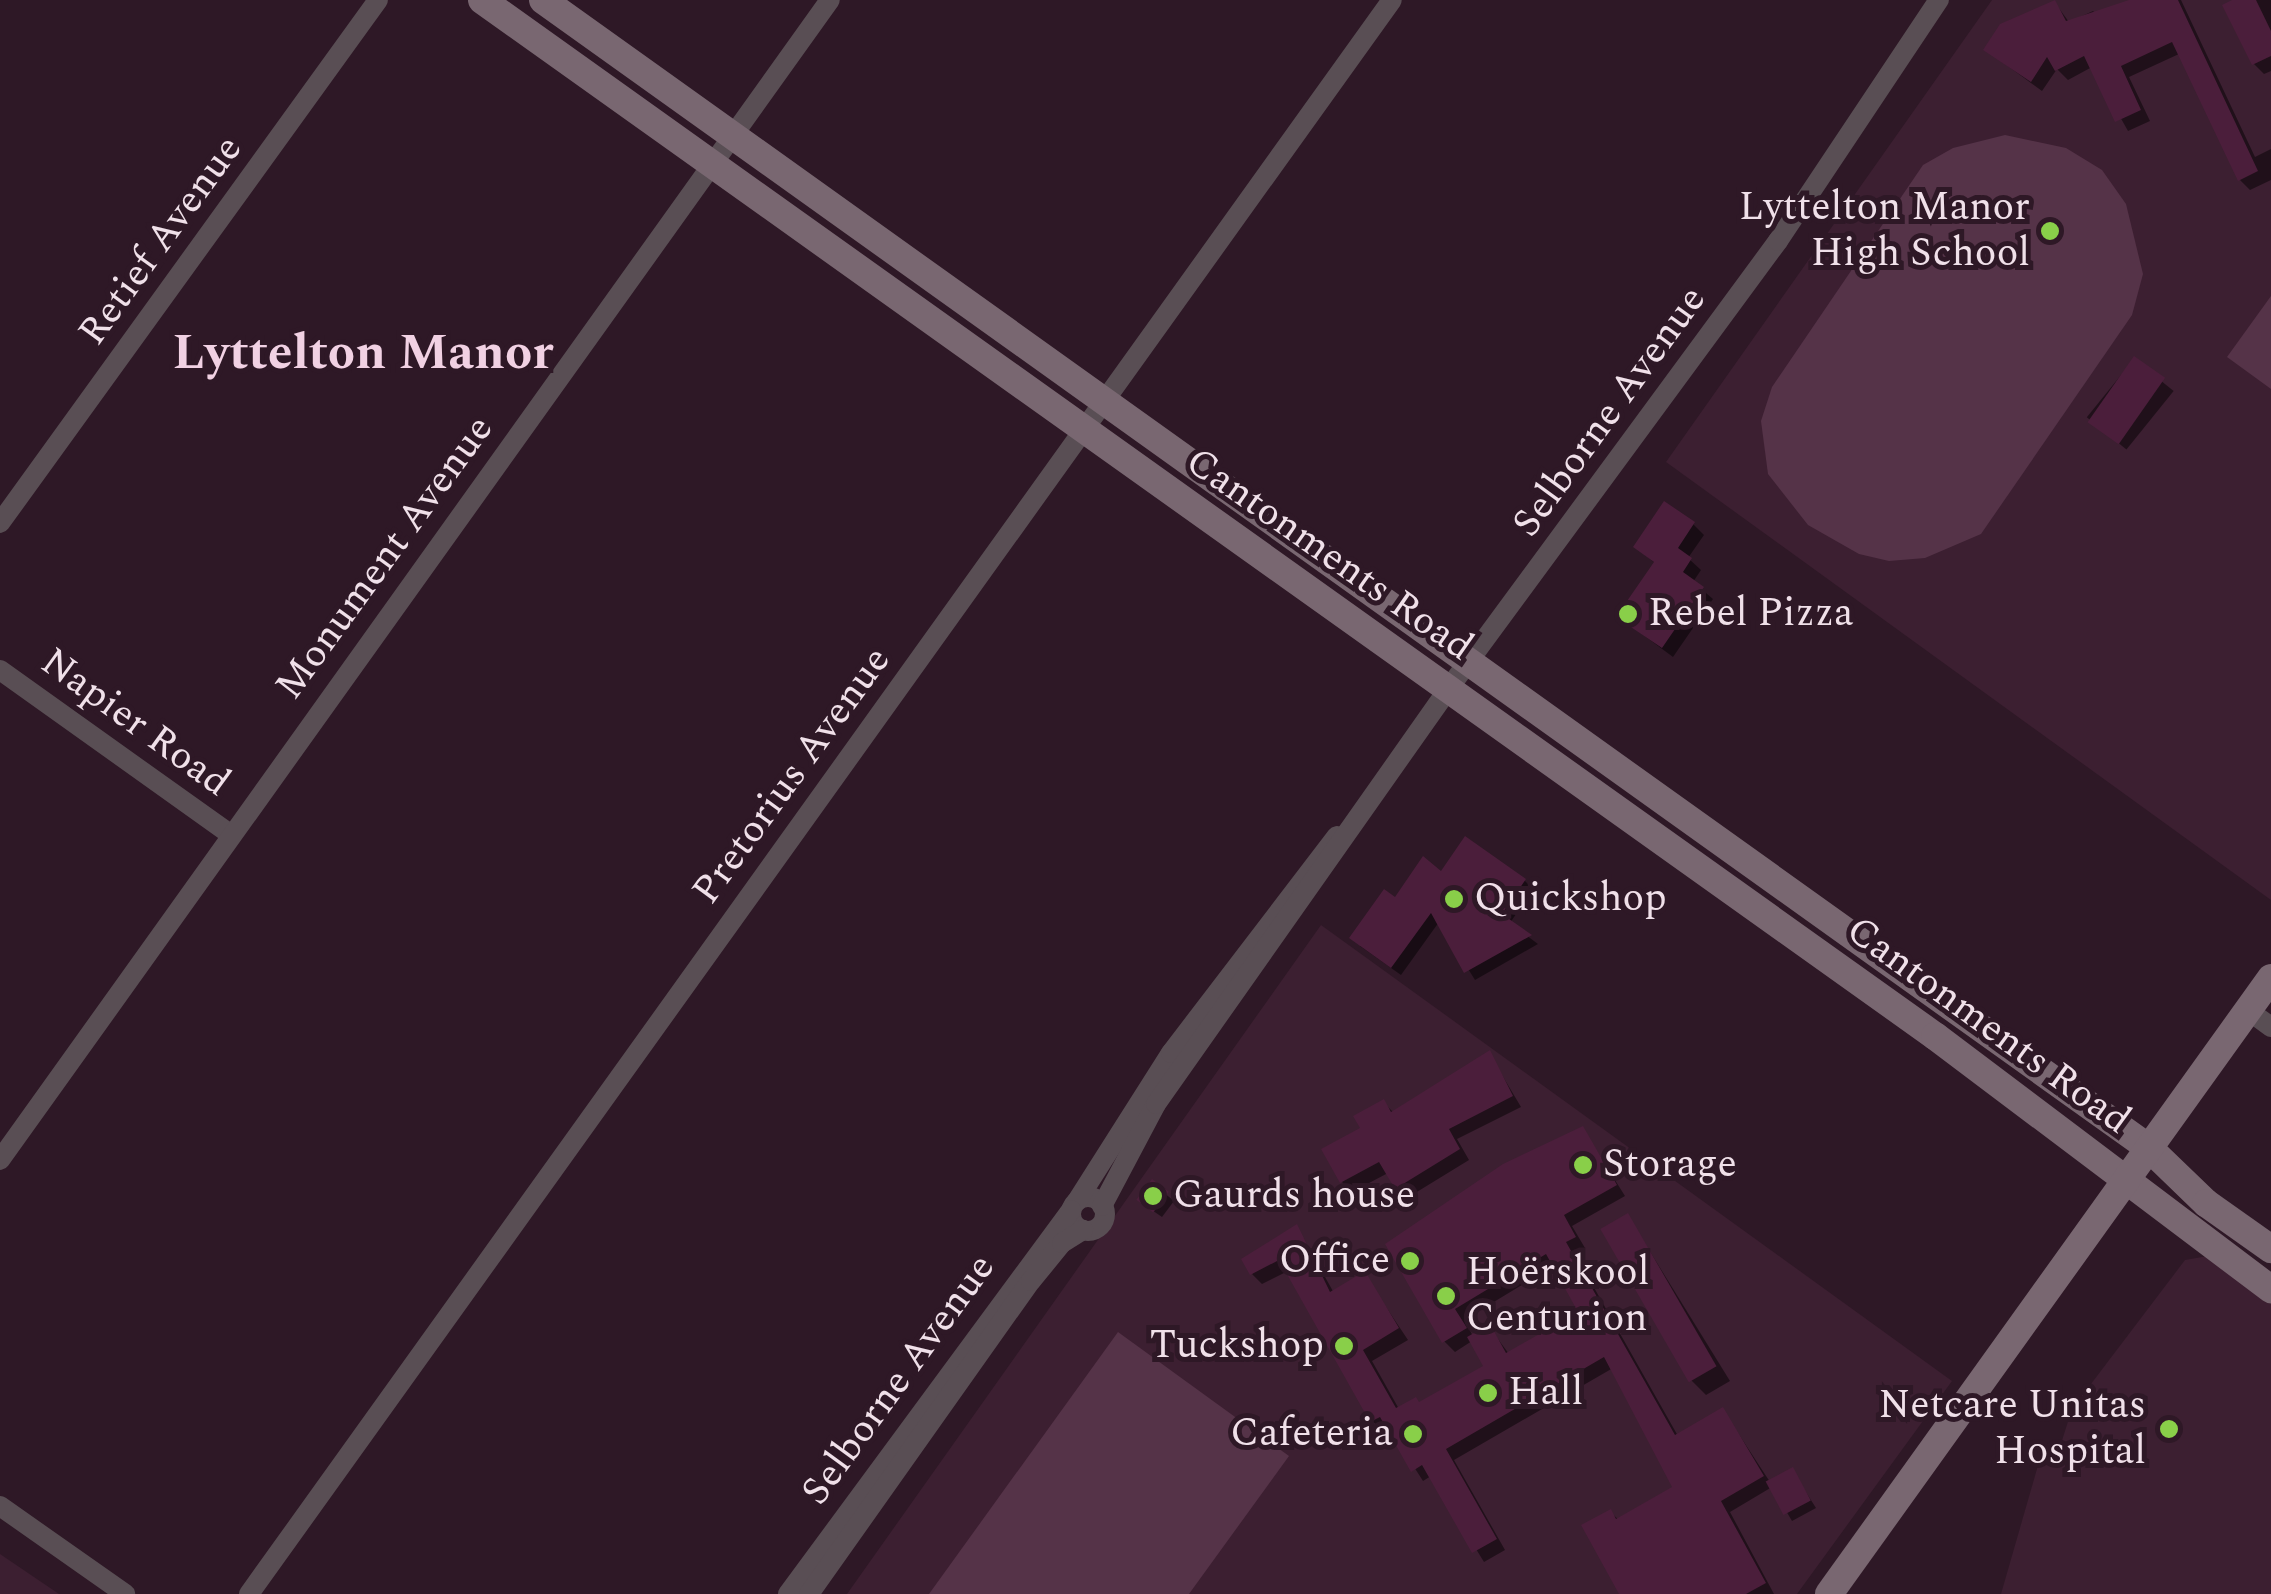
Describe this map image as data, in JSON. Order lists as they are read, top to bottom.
{
  "streets": {
    "main road": ["Cantonments Road"],
    "street": [
      "Retief Avenue",
      "Selborne Avenue",
      "Monument Avenue",
      "Napier Road",
      "Pretorius Avenue"
    ]
  },
  "crossings": [
    ["Selborne Avenue", "Cantonments Road"],
    ["Cantonments Road", "Monument Avenue"],
    ["Cantonments Road", "Pretorius Avenue"],
    ["Monument Avenue", "Napier Road"]
  ],
  "districts": ["Lyttelton Manor"],
  "places": [
    "Lyttelton Manor High School",
    "Rebel Pizza",
    "Quickshop",
    "Storage",
    "Gaurds house",
    "Office",
    "Hoërskool Centurion",
    "Tuckshop",
    "Hall",
    "Netcare Unitas Hospital",
    "Cafeteria"
  ]
}
